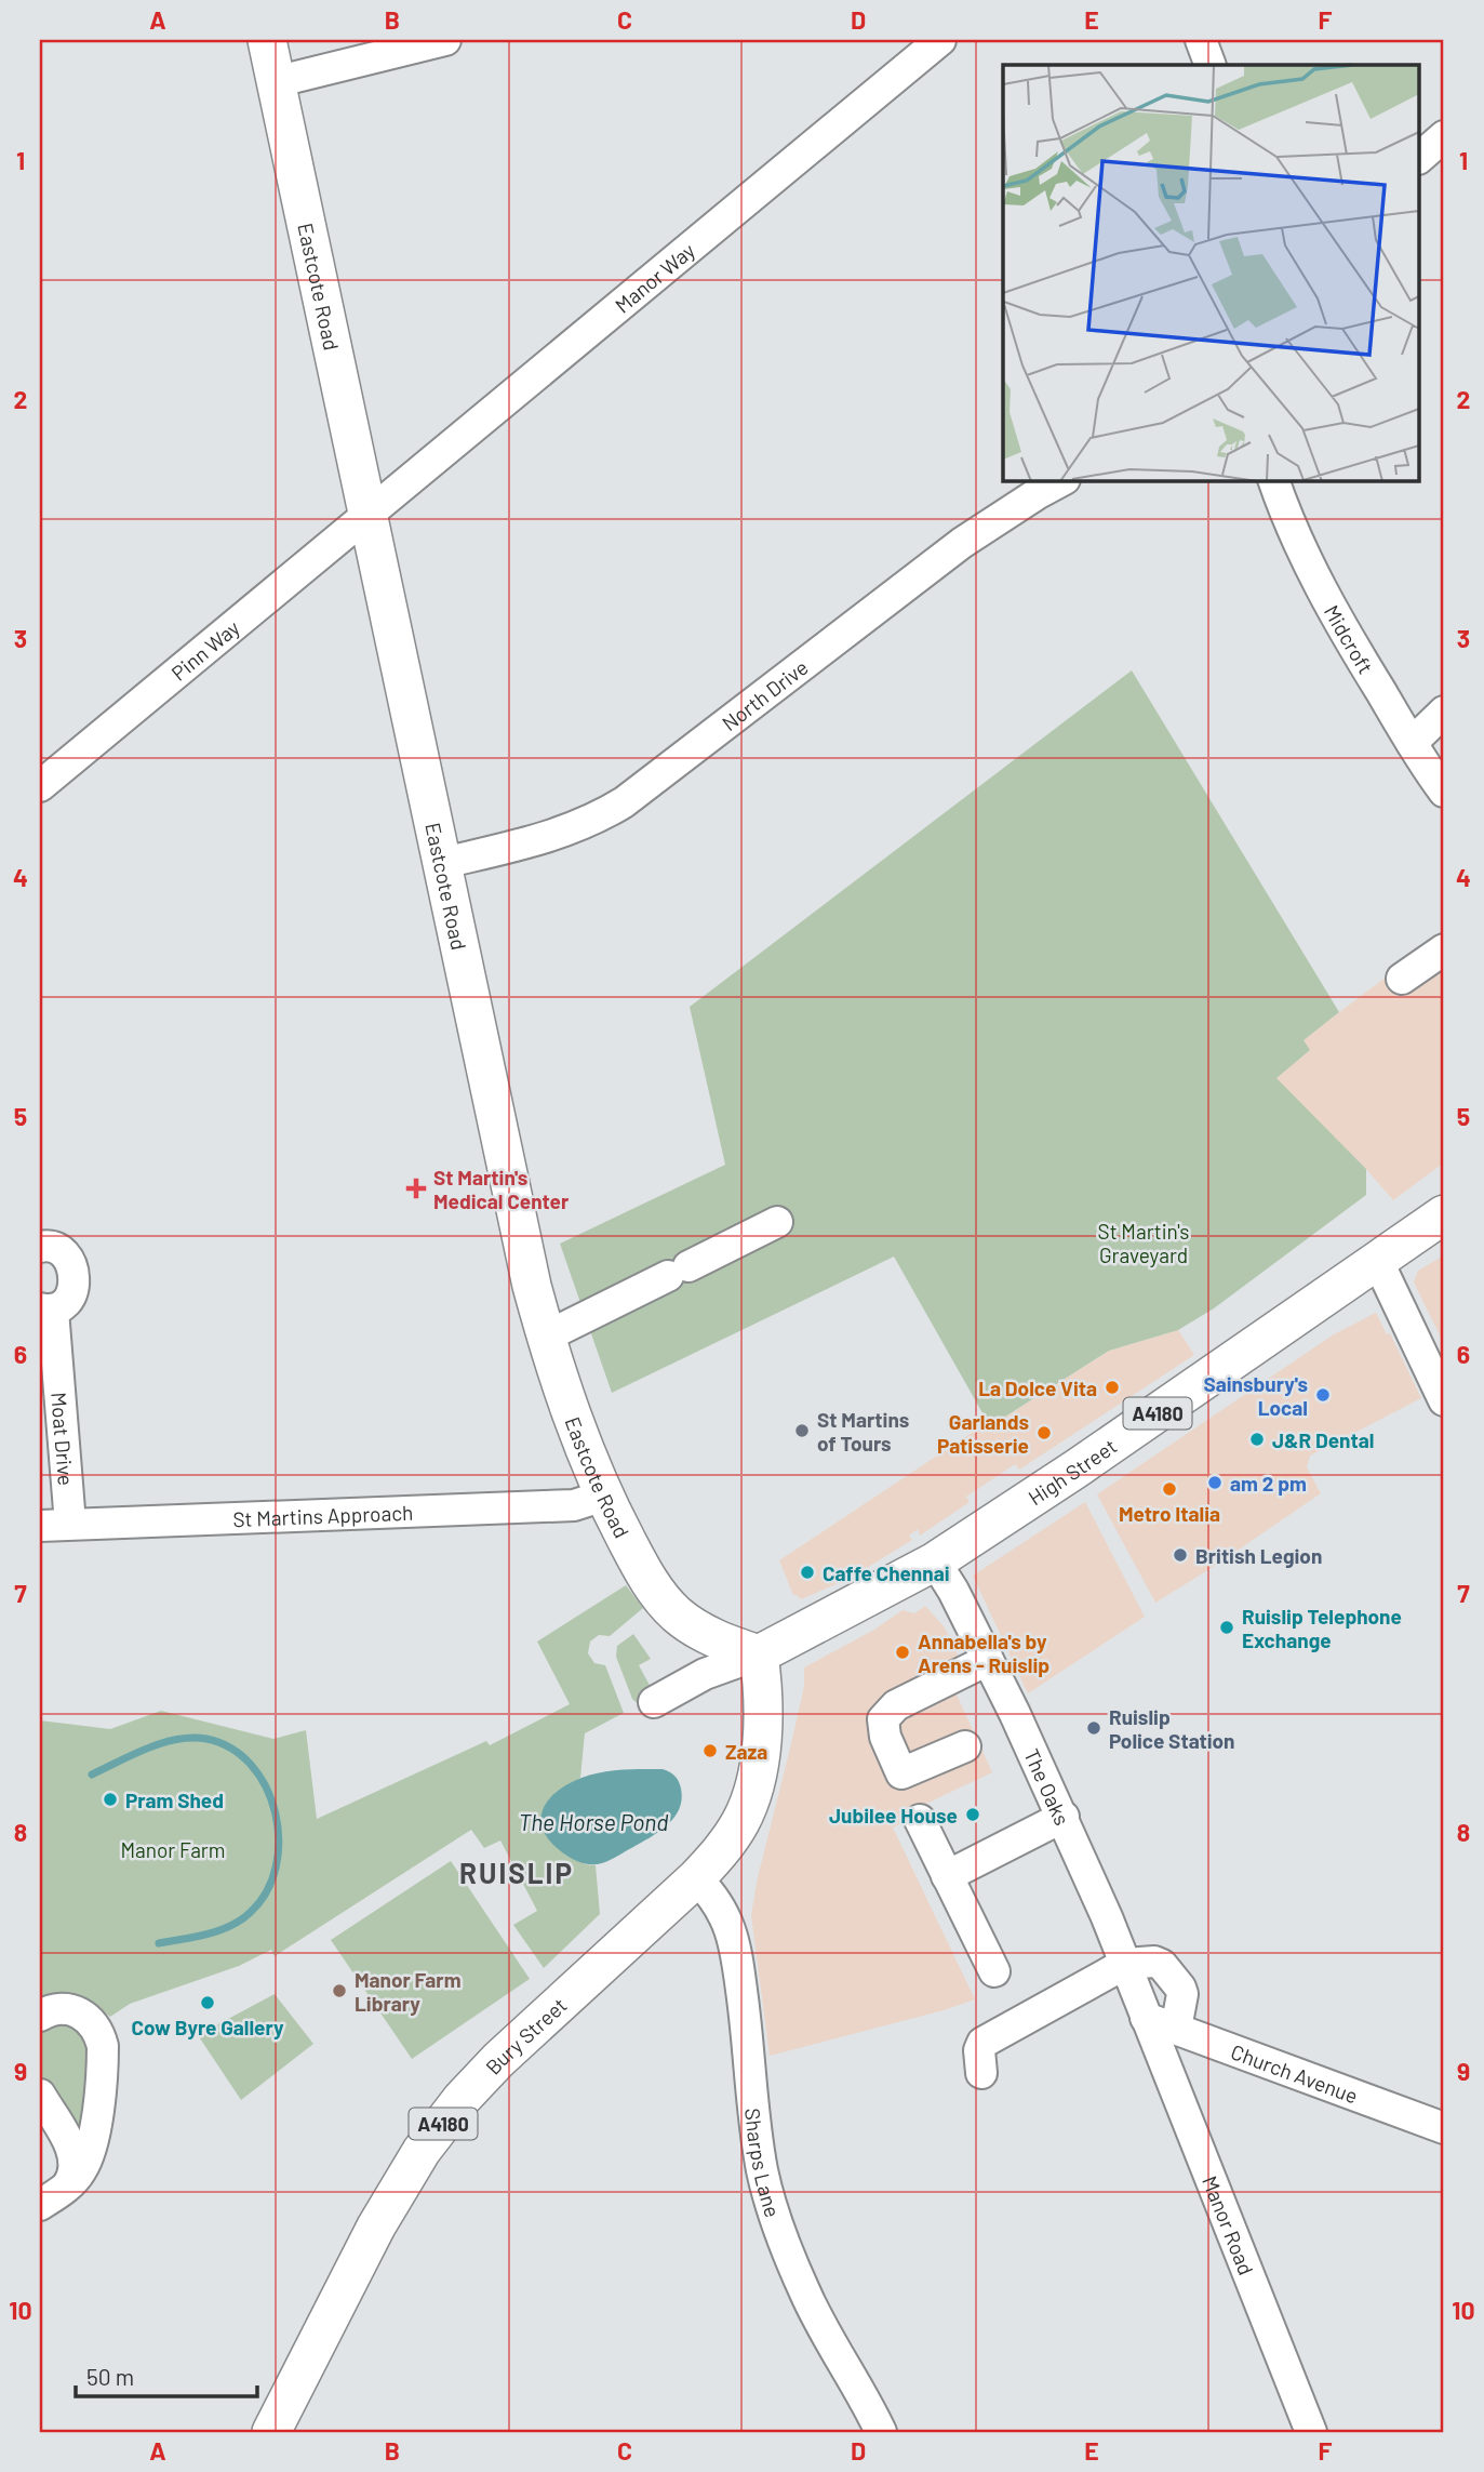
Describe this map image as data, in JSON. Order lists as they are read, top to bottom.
{
  "streets": {
    "main road": [
      "Eastcote Road",
      "A4180",
      "High Street",
      "Bury Street"
    ],
    "street": [
      "Manor Way",
      "Midcroft",
      "Pinn Way",
      "North Drive",
      "Moat Drive",
      "St Martins Approach",
      "The Oaks",
      "Church Avenue",
      "Sharps Lane",
      "Manor Road"
    ]
  },
  "crossings": [
    ["Manor Way", "Eastcote Road"],
    ["Manor Way", "Pinn Way"],
    ["Eastcote Road", "Pinn Way"],
    ["Eastcote Road", "North Drive"],
    ["Eastcote Road", "High Street"],
    ["Eastcote Road", "St Martins Approach"],
    ["Eastcote Road", "Bury Street"],
    ["Moat Drive", "St Martins Approach"],
    ["High Street", "The Oaks"],
    ["High Street", "Bury Street"],
    ["The Oaks", "Church Avenue"],
    ["The Oaks", "Manor Road"],
    ["Bury Street", "Sharps Lane"],
    ["Church Avenue", "Manor Road"]
  ],
  "districts": ["RUISLIP"],
  "water": ["The Horse Pond"],
  "parks": ["St Martin's Graveyard", "Manor Farm"],
  "places": {
    "health": ["St Martin's Medical Center"],
    "other": [
      "La Dolce Vita",
      "Sainsbury's Local",
      "St Martins of Tours",
      "Garlands Patisserie",
      "J&R Dental",
      "am 2 pm",
      "Metro Italia",
      "British Legion",
      "Caffe Chennai",
      "Ruislip Telephone Exchange",
      "Annabella's by Arens - Ruislip",
      "Ruislip Police Station",
      "Zaza",
      "Pram Shed",
      "Jubilee House",
      "Manor Farm Library",
      "Cow Byre Gallery"
    ]
  },
  "scale_bar": "50 m",
  "grid": {
    "columns": [
      "A",
      "B",
      "C",
      "D",
      "E",
      "F"
    ],
    "rows": [
      "1",
      "2",
      "3",
      "4",
      "5",
      "6",
      "7",
      "8",
      "9",
      "10"
    ]
  }
}
